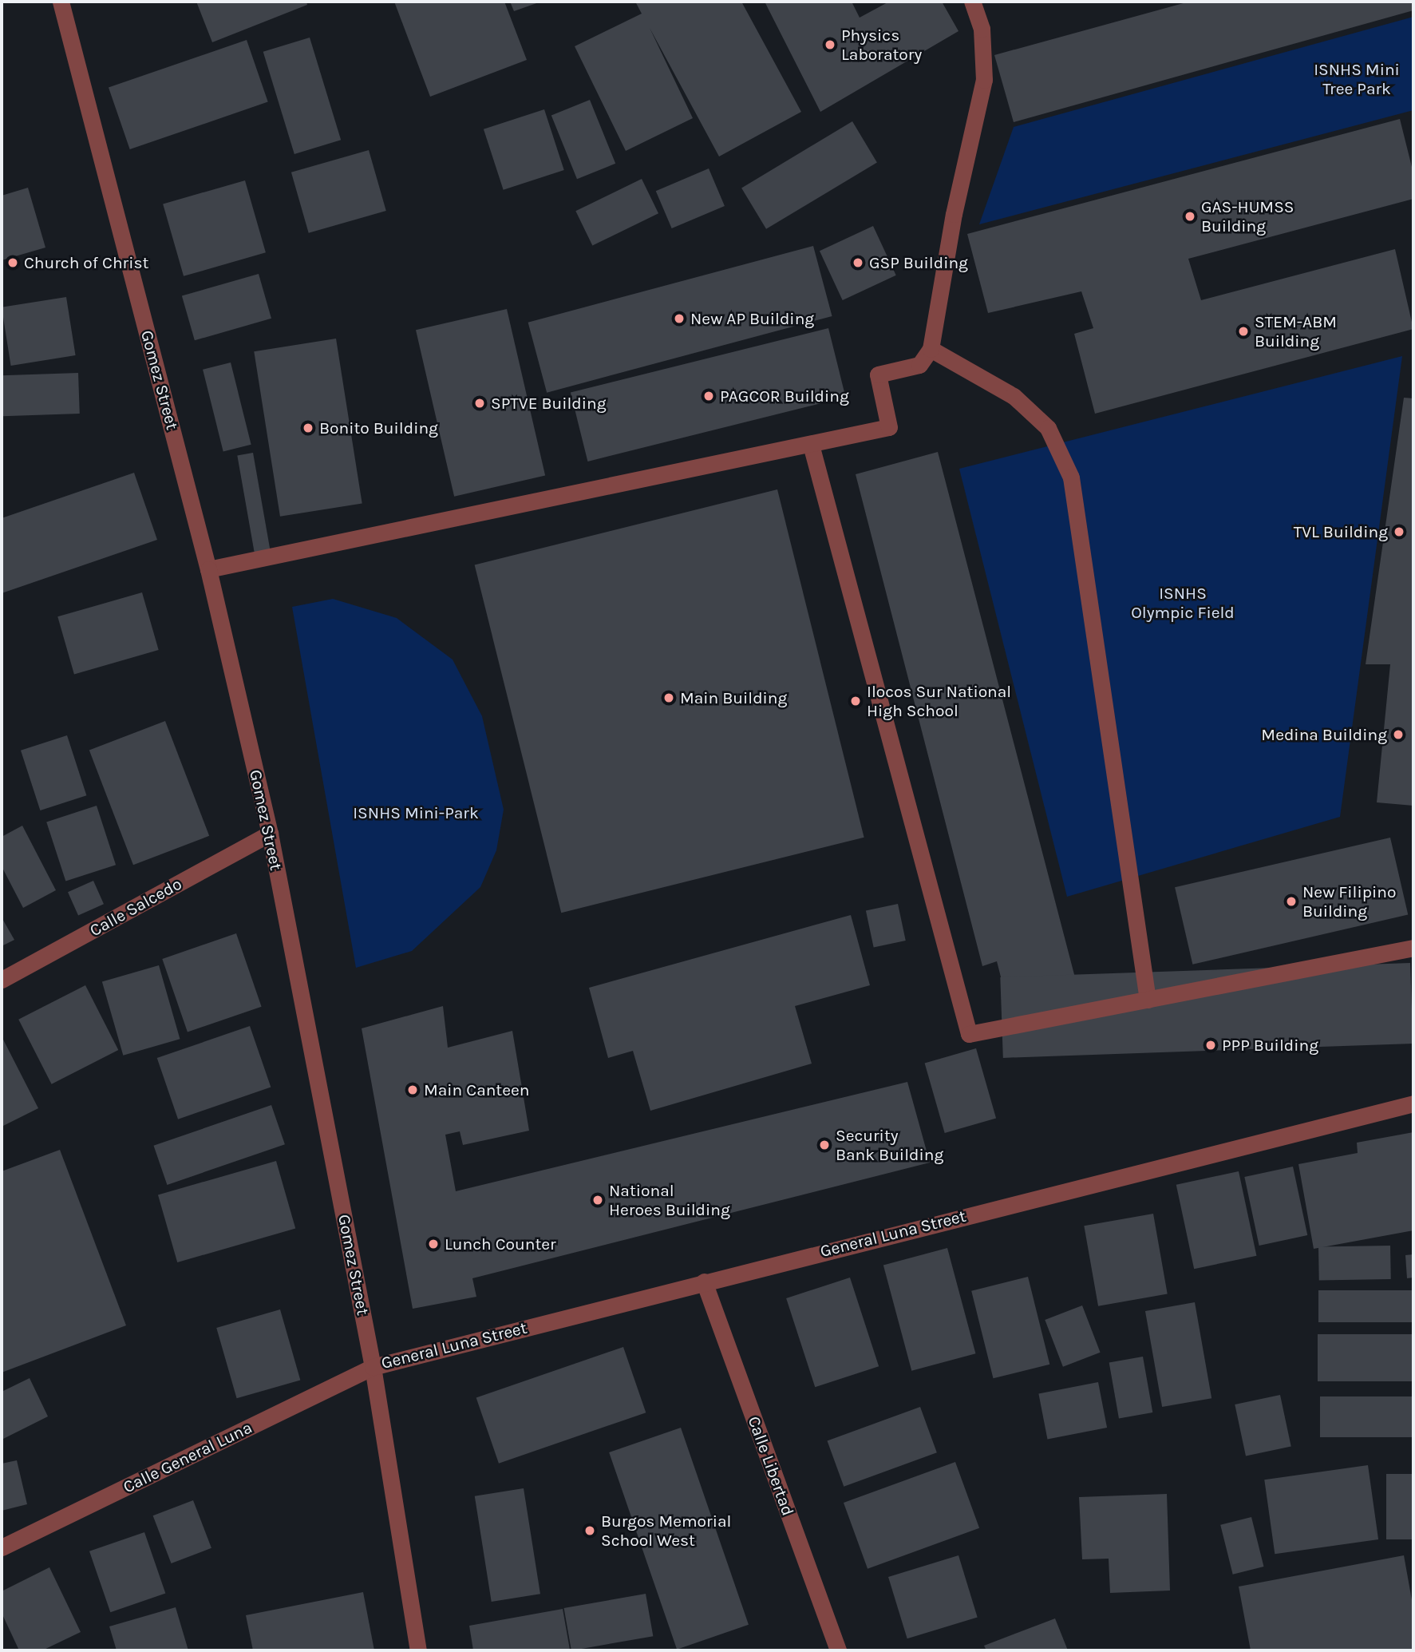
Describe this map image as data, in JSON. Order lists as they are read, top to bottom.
{
  "streets": {
    "street": [
      "Gomez Street",
      "Calle Salcedo",
      "General Luna Street",
      "Calle General Luna",
      "Calle Libertad"
    ]
  },
  "crossings": [
    ["Gomez Street", "Calle Salcedo"],
    ["Gomez Street", "General Luna Street"],
    ["Gomez Street", "Calle General Luna"],
    ["General Luna Street", "Calle General Luna"],
    ["General Luna Street", "Calle Libertad"]
  ],
  "parks": ["ISNHS Mini Tree Park", "ISNHS Olympic Field", "ISNHS Mini-Park"],
  "places": [
    "Physics Laboratory",
    "GAS-HUMSS Building",
    "Church of Christ",
    "GSP Building",
    "New AP Building",
    "STEM-ABM Building",
    "PAGCOR Building",
    "SPTVE Building",
    "Bonito Building",
    "TVL Building",
    "Main Building",
    "Ilocos Sur National High School",
    "Medina Building",
    "New Filipino Building",
    "PPP Building",
    "Main Canteen",
    "Security Bank Building",
    "National Heroes Building",
    "Lunch Counter",
    "Burgos Memorial School West"
  ]
}
